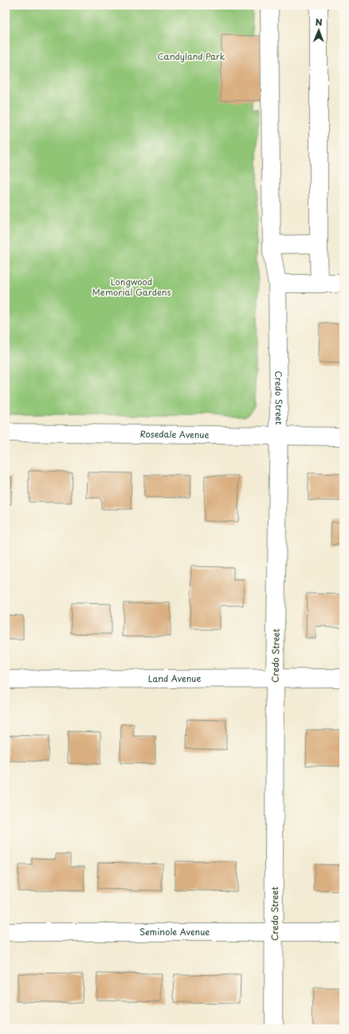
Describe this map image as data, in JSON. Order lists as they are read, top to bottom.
{
  "streets": {
    "street": [
      "Credo Street",
      "Rosedale Avenue",
      "Land Avenue",
      "Seminole Avenue"
    ]
  },
  "crossings": [
    ["Credo Street", "Rosedale Avenue"],
    ["Credo Street", "Land Avenue"],
    ["Credo Street", "Seminole Avenue"]
  ],
  "parks": ["Candyland Park", "Longwood Memorial Gardens"],
  "north": "top"
}
